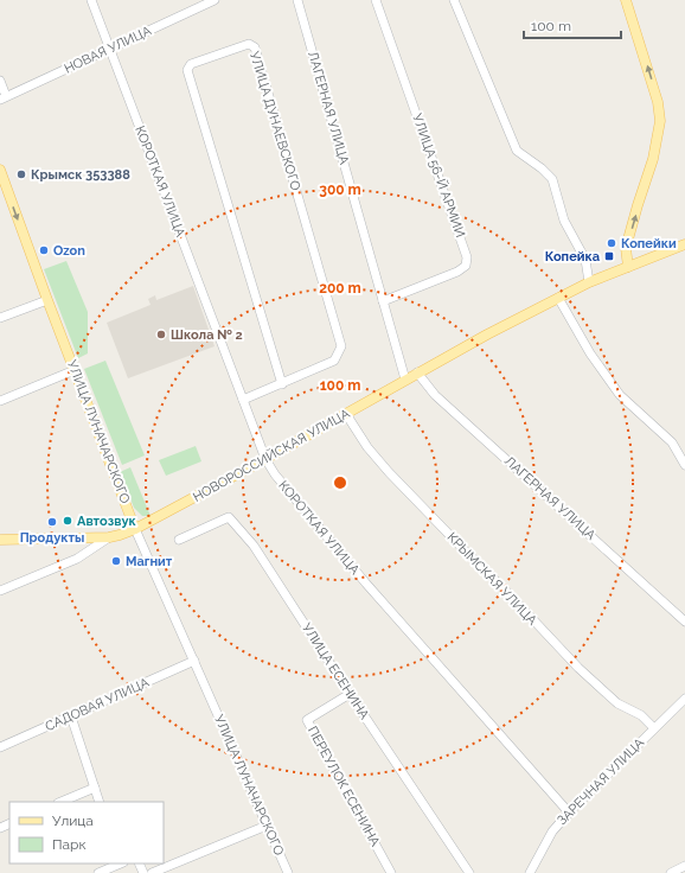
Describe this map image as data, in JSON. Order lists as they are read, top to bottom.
{
  "streets": {
    "main road": ["УЛИЦА ЛУНАЧАРСКОГО", "НОВОРОССИЙСКАЯ УЛИЦА"],
    "street": [
      "НОВАЯ УЛИЦА",
      "ЛАГЕРНАЯ УЛИЦА",
      "УЛИЦА ДУНАЕВСКОГО",
      "УЛИЦА 56-Й АРМИИ",
      "КОРОТКАЯ УЛИЦА",
      "КРЫМСКАЯ УЛИЦА",
      "УЛИЦА ЕСЕНИНА",
      "САДОВАЯ УЛИЦА",
      "ЗАРЕЧНАЯ УЛИЦА",
      "ПЕРЕУЛОК ЕСЕНИНА"
    ]
  },
  "crossings": [
    ["НОВАЯ УЛИЦА", "КОРОТКАЯ УЛИЦА"],
    ["ЛАГЕРНАЯ УЛИЦА", "УЛИЦА 56-Й АРМИИ"],
    ["ЛАГЕРНАЯ УЛИЦА", "НОВОРОССИЙСКАЯ УЛИЦА"],
    ["КОРОТКАЯ УЛИЦА", "НОВОРОССИЙСКАЯ УЛИЦА"],
    ["КОРОТКАЯ УЛИЦА", "ЗАРЕЧНАЯ УЛИЦА"],
    ["УЛИЦА ЛУНАЧАРСКОГО", "НОВОРОССИЙСКАЯ УЛИЦА"],
    ["УЛИЦА ЛУНАЧАРСКОГО", "САДОВАЯ УЛИЦА"],
    ["НОВОРОССИЙСКАЯ УЛИЦА", "КРЫМСКАЯ УЛИЦА"],
    ["КРЫМСКАЯ УЛИЦА", "ЗАРЕЧНАЯ УЛИЦА"],
    ["УЛИЦА ЕСЕНИНА", "ПЕРЕУЛОК ЕСЕНИНА"]
  ],
  "places": {
    "other": [
      "Крымск 353388",
      "Копейки",
      "Ozon",
      "Школа № 2",
      "Автозвук",
      "Продукты",
      "Магнит"
    ],
    "transit": ["Копейка"]
  },
  "legend": ["Улица", "Парк"],
  "scale_bar": "100 m",
  "rings": ["300 m", "200 m", "100 m"]
}
